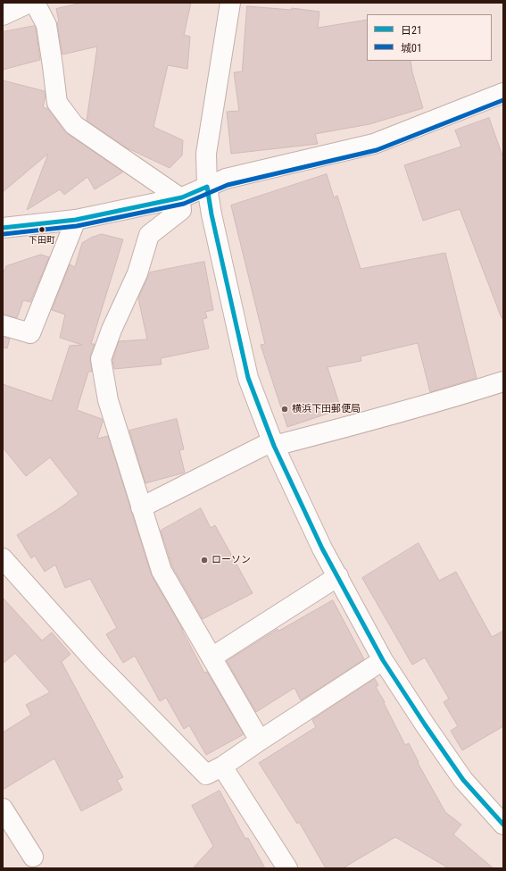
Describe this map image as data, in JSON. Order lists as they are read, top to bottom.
{
  "places": ["下田町", "横浜下田郵便局", "ローソン"],
  "lines": ["transit line 城01", "transit line 日21"],
  "legend": ["日21", "城01"]
}
